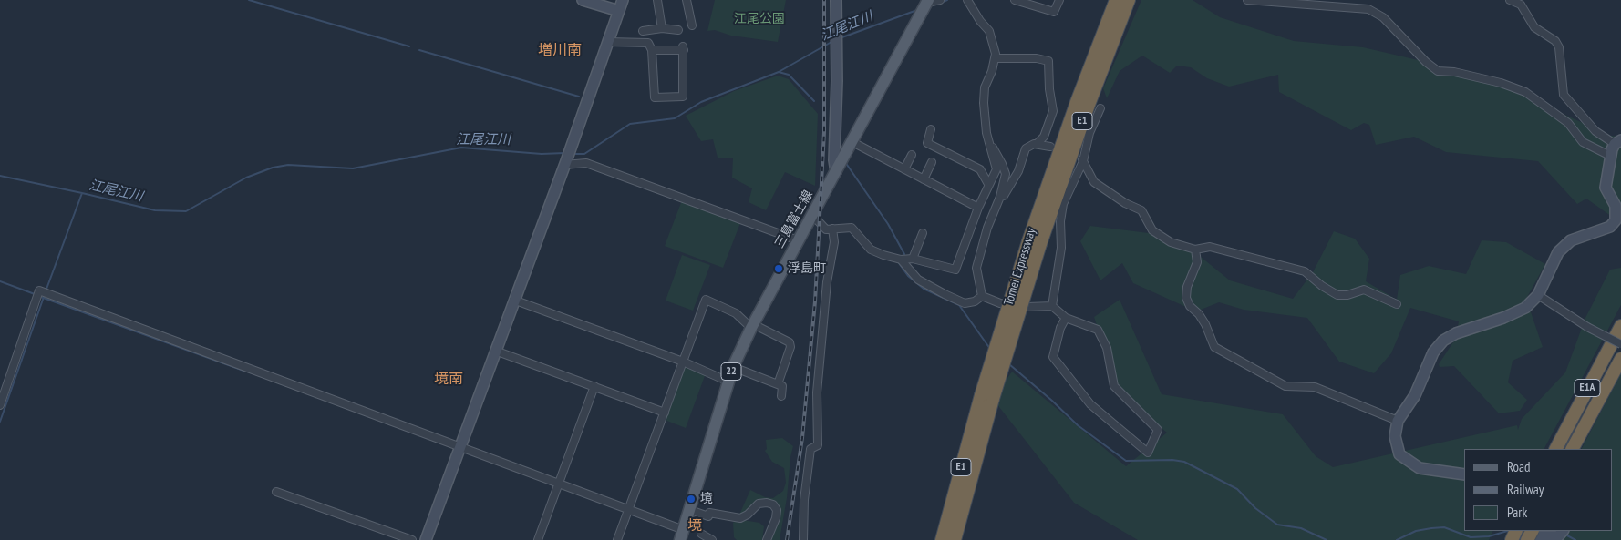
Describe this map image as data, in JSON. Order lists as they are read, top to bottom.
{
  "streets": {
    "highway": ["E1", "Tomei Expressway", "E1A"],
    "main road": ["三島富士線", "22"]
  },
  "districts": ["増川南", "境南", "境"],
  "water": ["江尾江川"],
  "parks": ["江尾公園"],
  "places": ["浮島町", "境"],
  "legend": ["Road", "Railway", "Park"]
}
